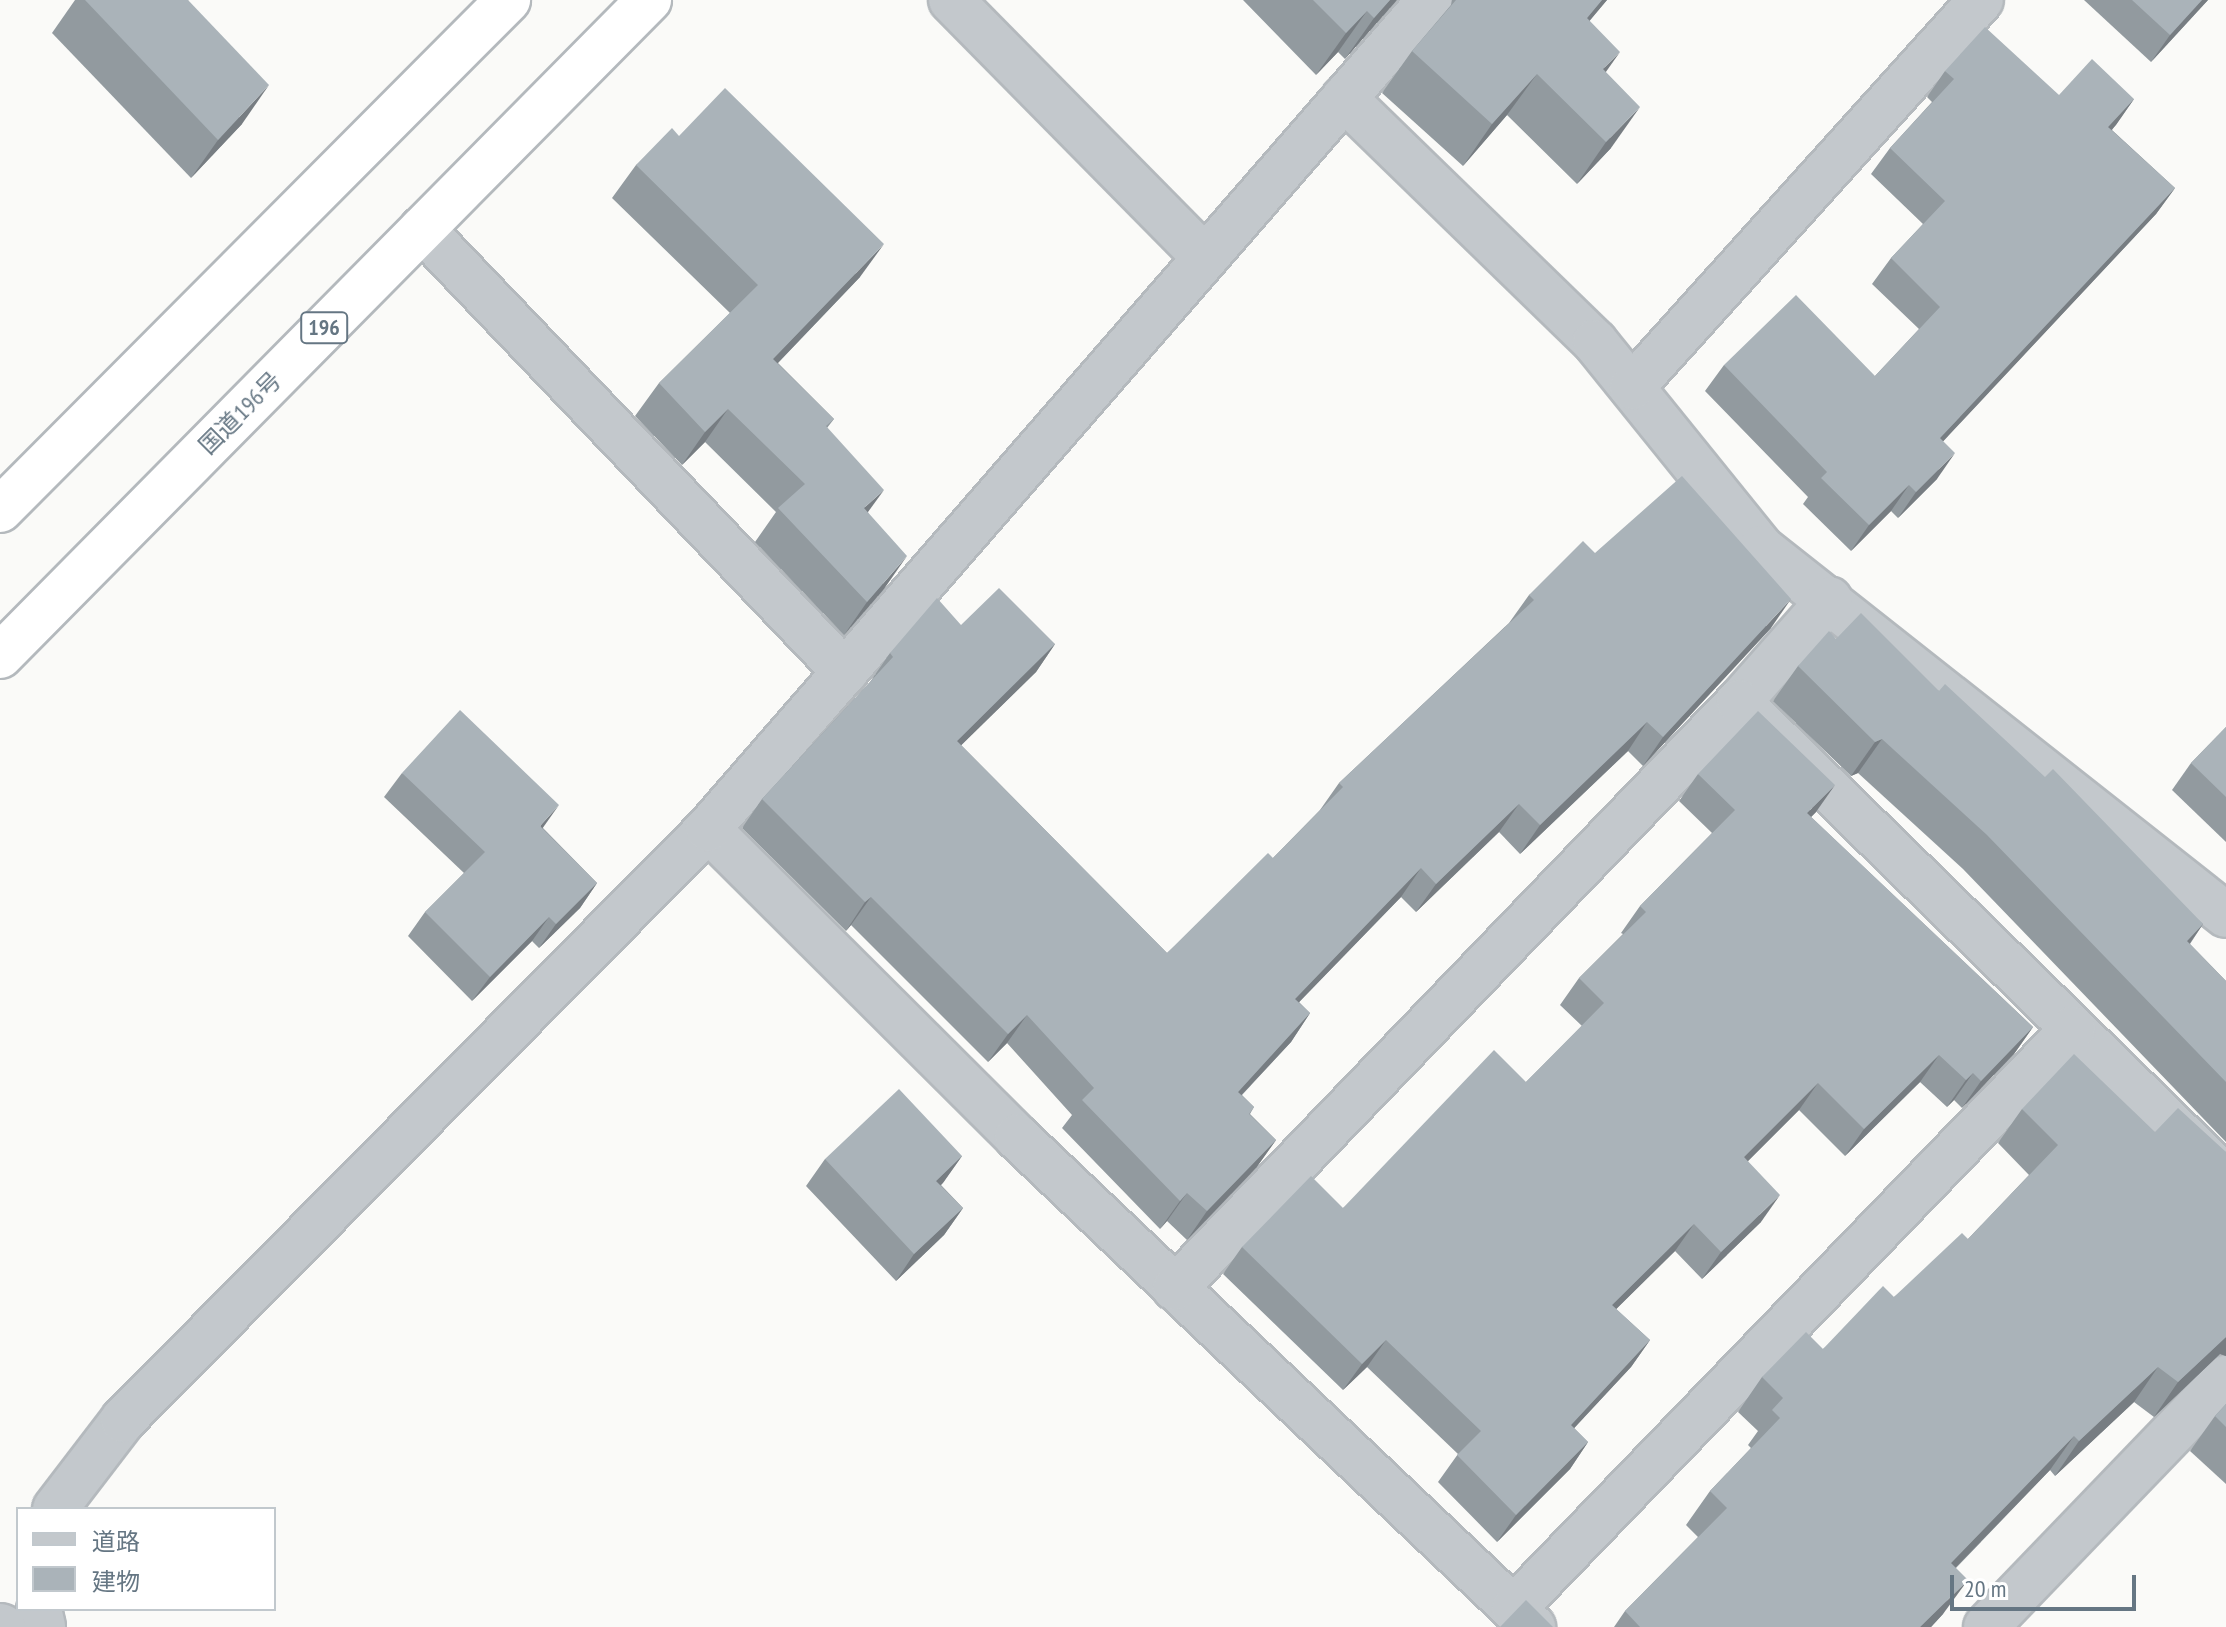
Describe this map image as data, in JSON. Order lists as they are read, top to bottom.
{
  "streets": {
    "highway": ["196", "国道196号"]
  },
  "legend": ["道路", "建物"],
  "scale_bar": "20 m"
}
